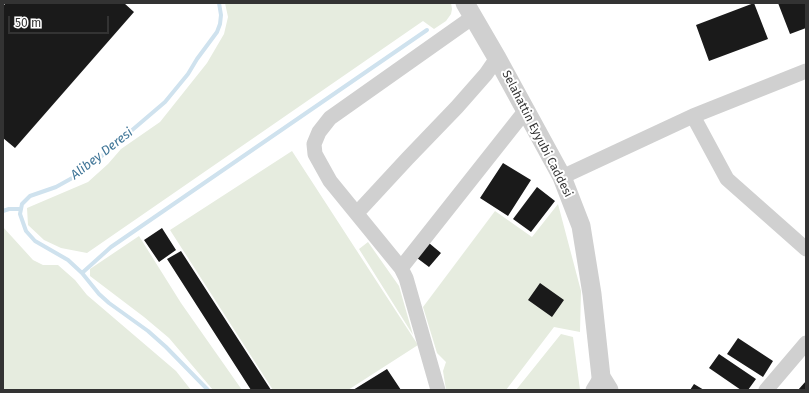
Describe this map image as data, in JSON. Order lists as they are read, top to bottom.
{
  "streets": {
    "street": ["Selahattin Eyyubi Caddesi"]
  },
  "water": ["Alibey Deresi"],
  "scale_bar": "50 m"
}
